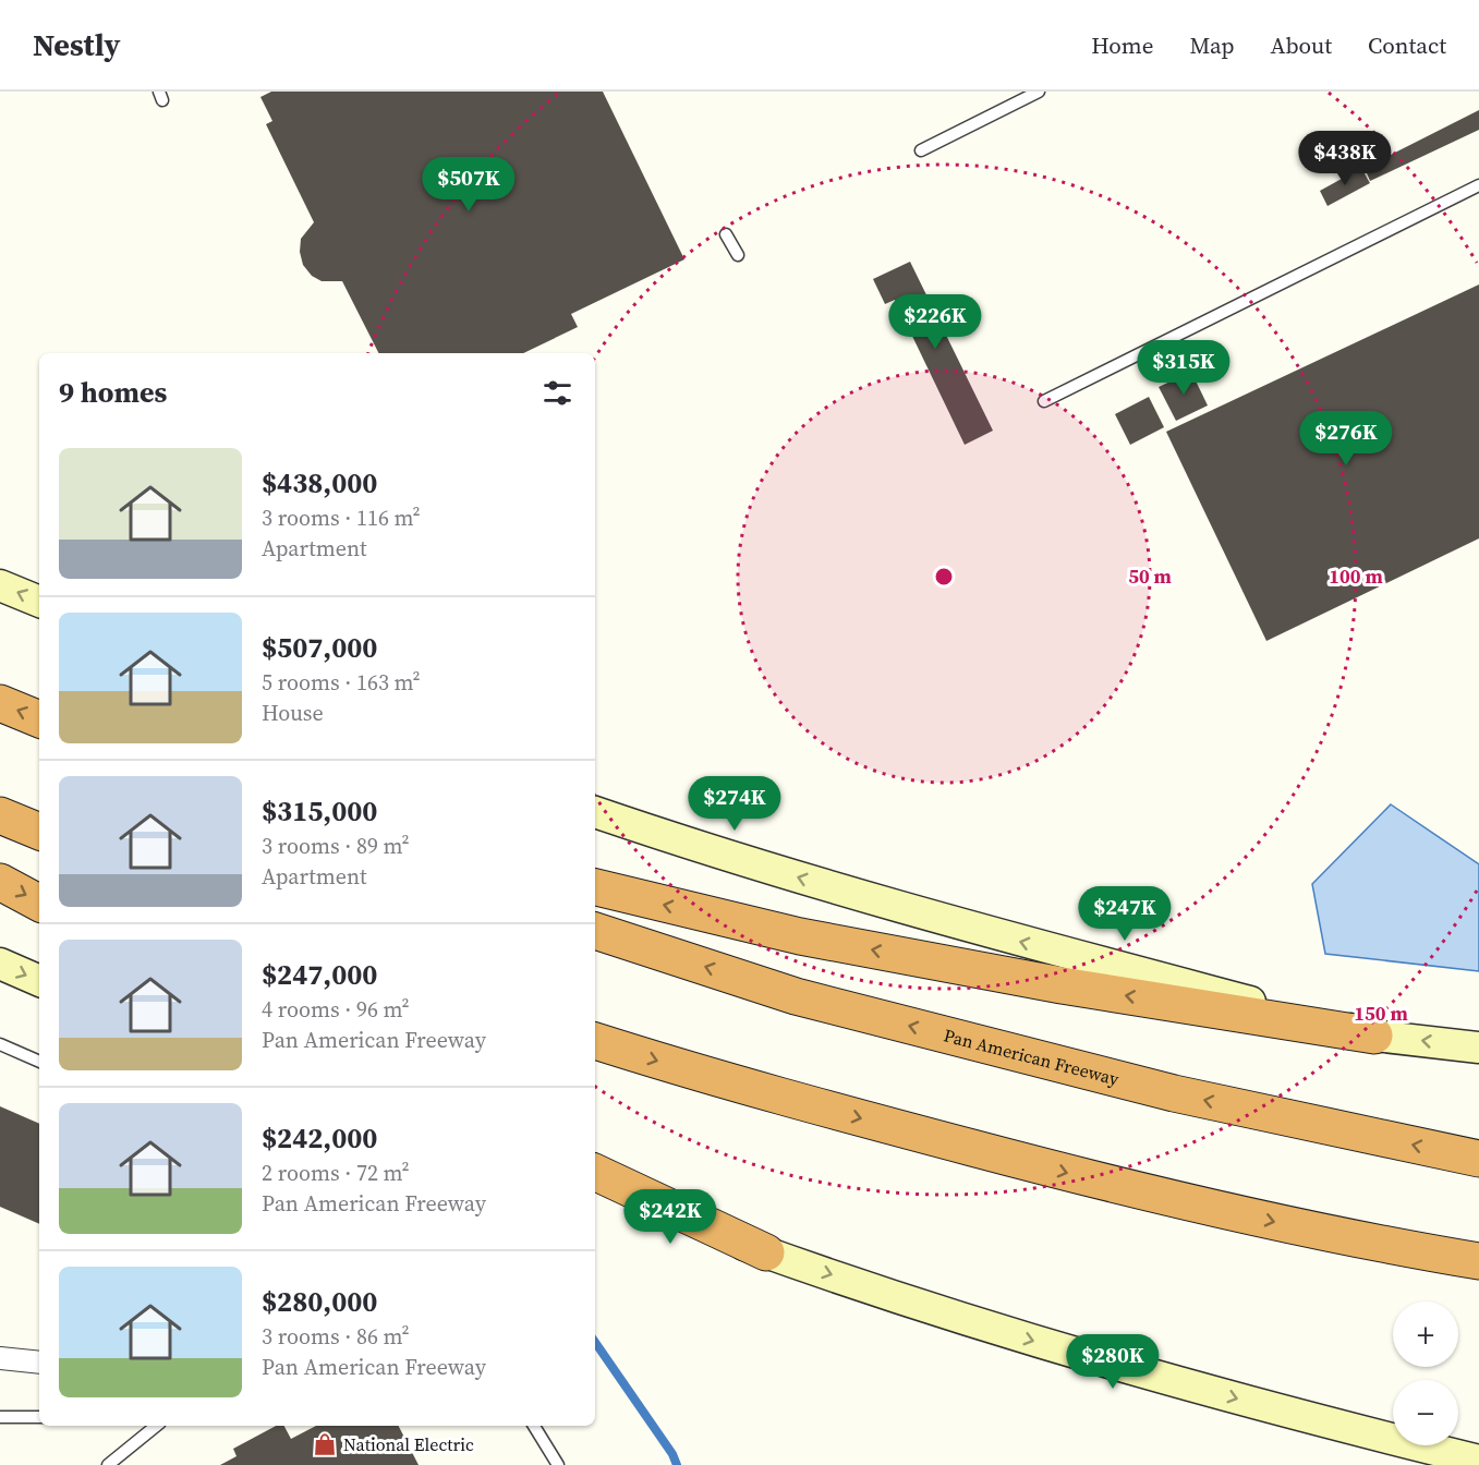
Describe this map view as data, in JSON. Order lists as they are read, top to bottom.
{
  "streets": {
    "highway": ["Pan American Freeway"]
  },
  "places": {
    "shop": ["National Electric"]
  },
  "page": {
    "header": "Nestly",
    "nav": [
      "Home",
      "Map",
      "About",
      "Contact"
    ],
    "price": [
      "$438K",
      "$507K",
      "$226K",
      "$315K",
      "$276K",
      "$274K",
      "$247K",
      "$242K",
      "$280K"
    ],
    "heading": "9 homes",
    "list": [
      {
        "name": "$438,000",
        "note": "3 rooms · 116 m² · Apartment"
      },
      {
        "name": "$507,000",
        "note": "5 rooms · 163 m² · House"
      },
      {
        "name": "$315,000",
        "note": "3 rooms · 89 m² · Apartment"
      },
      {
        "name": "$247,000",
        "note": "4 rooms · 96 m² · Pan American Freeway"
      },
      {
        "name": "$242,000",
        "note": "2 rooms · 72 m² · Pan American Freeway"
      },
      {
        "name": "$280,000",
        "note": "3 rooms · 86 m² · Pan American Freeway"
      }
    ],
    "map_buttons": ["+", "−"]
  },
  "rings": ["50 m", "100 m", "150 m"]
}
